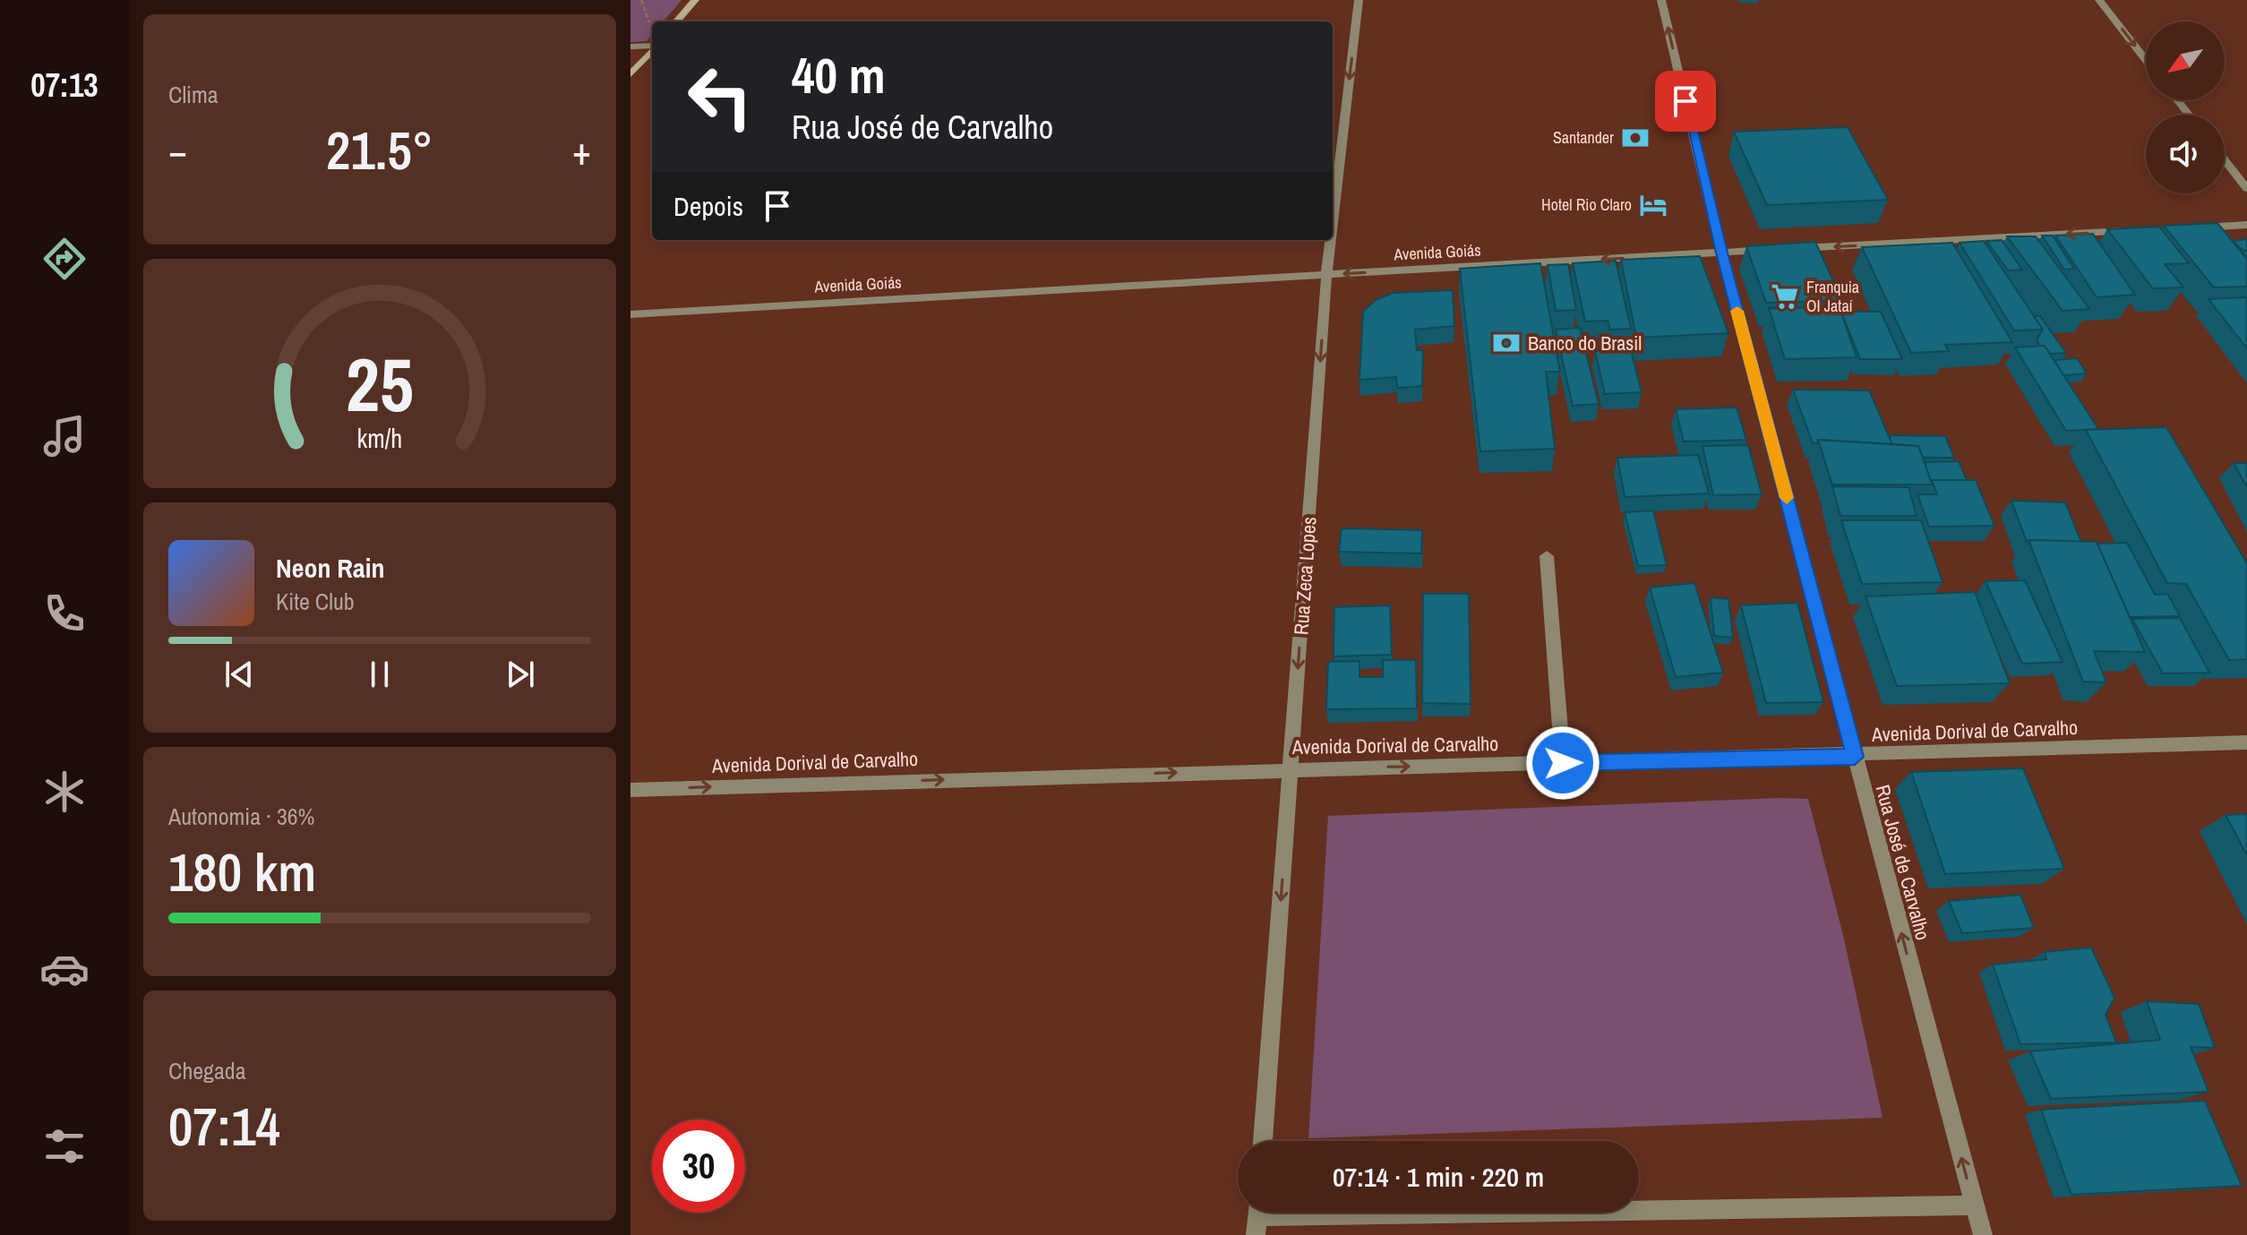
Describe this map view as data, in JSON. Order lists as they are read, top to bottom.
{
  "streets": {
    "street": [
      "Avenida Goiás",
      "Rua Zeca Lopes",
      "Avenida Dorival de Carvalho",
      "Rua José de Carvalho"
    ]
  },
  "crossings": [
    ["Avenida Goiás", "Rua Zeca Lopes"],
    ["Avenida Goiás", "Rua José de Carvalho"],
    ["Rua Zeca Lopes", "Avenida Dorival de Carvalho"],
    ["Avenida Dorival de Carvalho", "Rua José de Carvalho"]
  ],
  "one_way": ["Rua Zeca Lopes", "Avenida Dorival de Carvalho", "Rua José de Carvalho"],
  "places": {
    "bank": ["Santander", "Banco do Brasil"],
    "hotel": ["Hotel Rio Claro"],
    "supermarket": ["Franquia OI Jataí"]
  },
  "north": "bottom left",
  "page": {
    "tabs": "07:13",
    "tile": [
      "Clima",
      ["Autonomia · 36%", "180 km"],
      ["Chegada", "07:14"]
    ],
    "turn": ["40 m", "Rua José de Carvalho"],
    "heat": ["−", "21.5°", "+"],
    "then": "Depois",
    "song": ["Neon Rain", "Kite Club"],
    "limit": "30",
    "trip": "07:14 · 1 min · 220 m",
    "gauge": ["25", "km/h"]
  }
}
